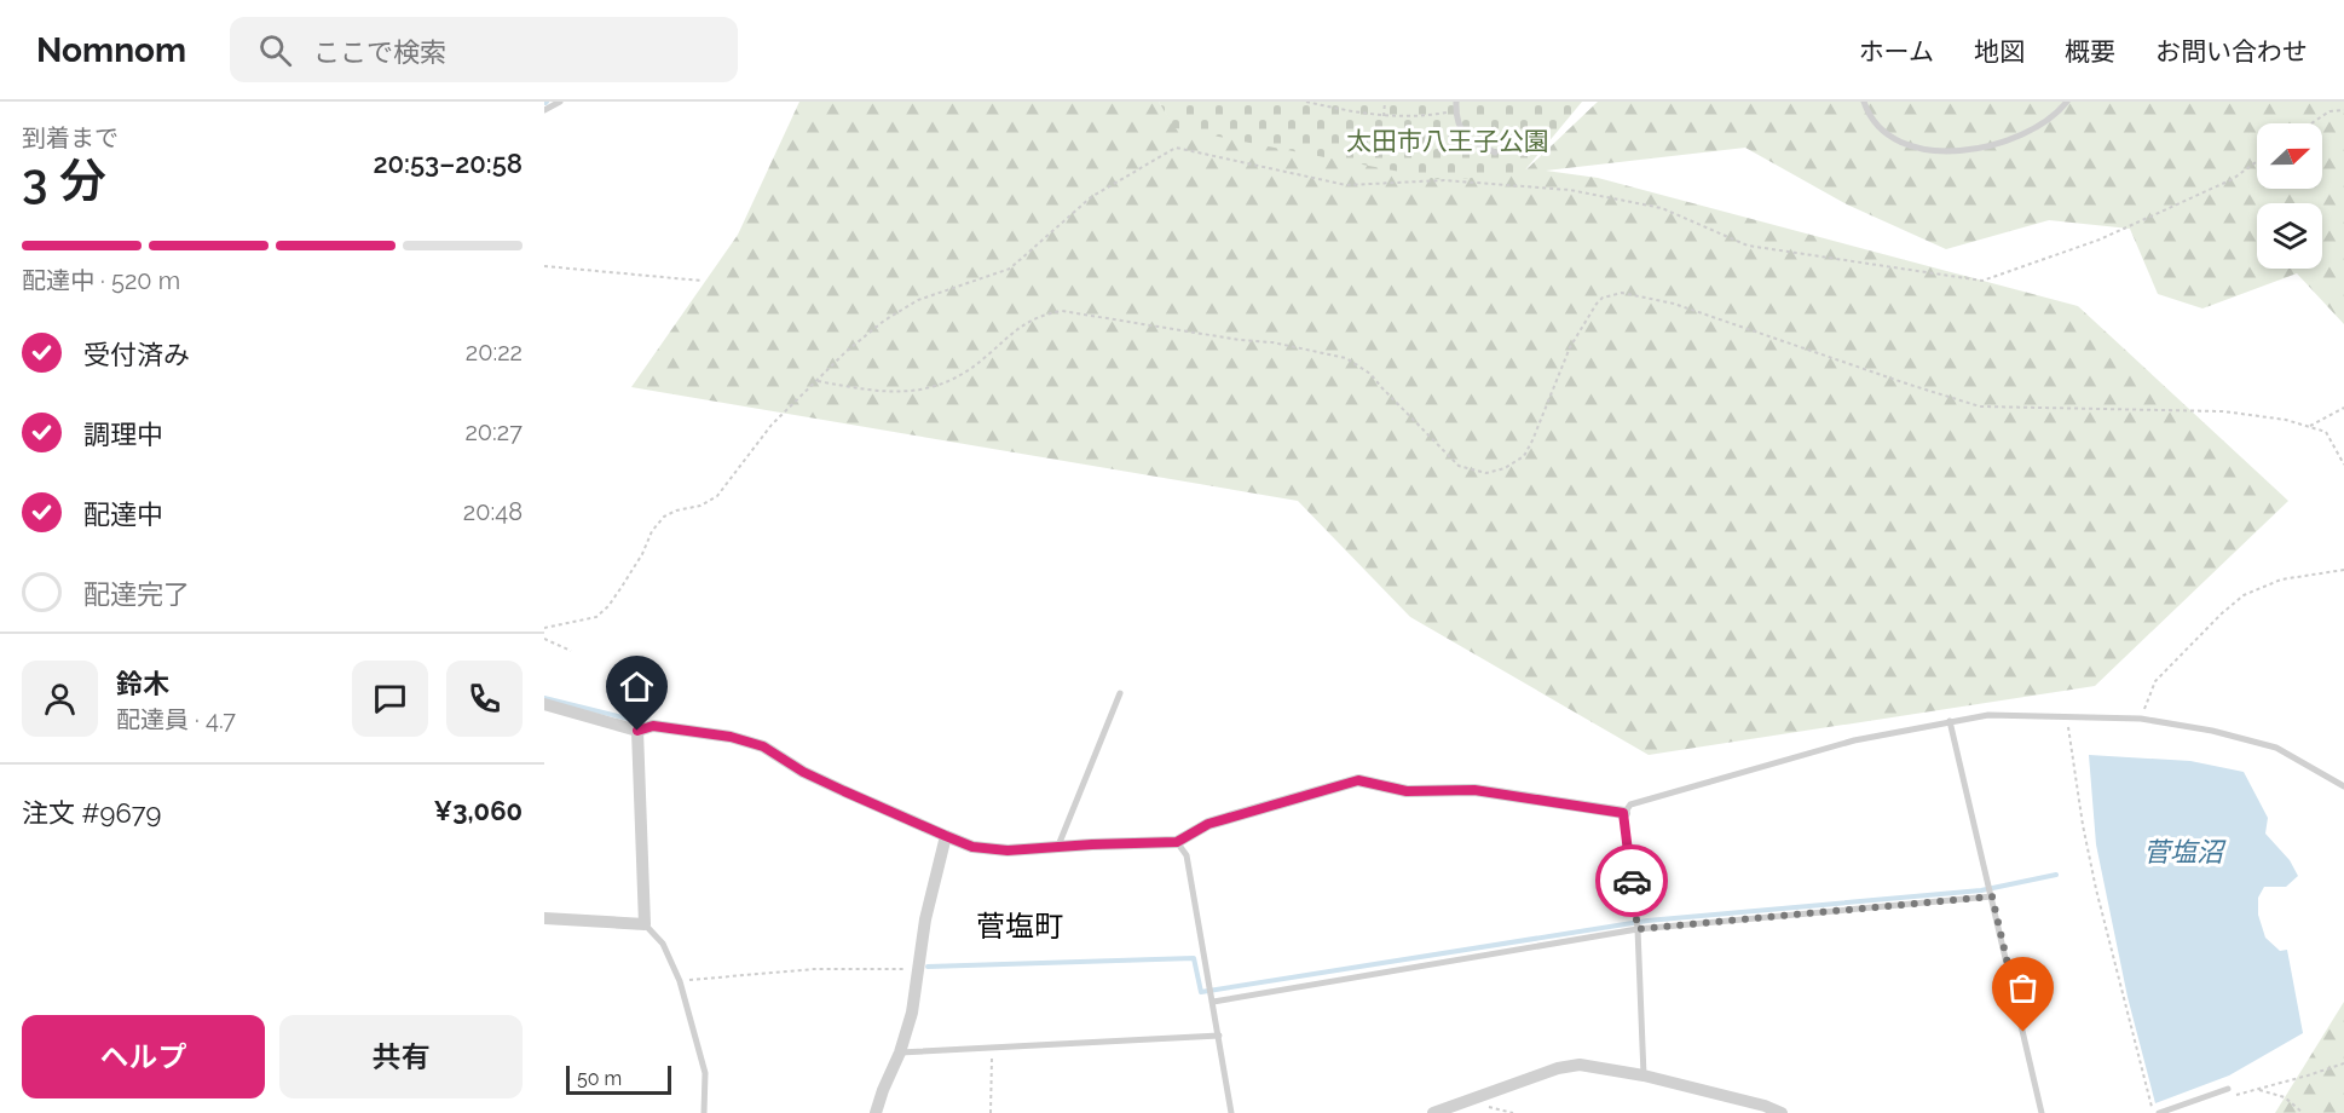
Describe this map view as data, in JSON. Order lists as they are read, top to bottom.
{
  "districts": ["菅塩町"],
  "water": ["菅塩沼"],
  "parks": ["太田市八王子公園"],
  "scale_bar": "50 m",
  "north": "right",
  "page": {
    "header": "Nomnom",
    "search": "ここで検索",
    "nav": [
      "ホーム",
      "地図",
      "概要",
      "お問い合わせ"
    ],
    "heading": ["3 分", "到着まで", "20:53–20:58"],
    "panel": [
      "鈴木",
      "配達員 · 4.7",
      "注文 #9679",
      "¥3,060"
    ],
    "bar": "配達中 · 520 m",
    "list": [
      ["受付済み", "20:22"],
      ["調理中", "20:27"],
      ["配達中", "20:48"],
      "配達完了"
    ],
    "buttons": ["ヘルプ", "共有"],
    "scale": "50 m"
  }
}
